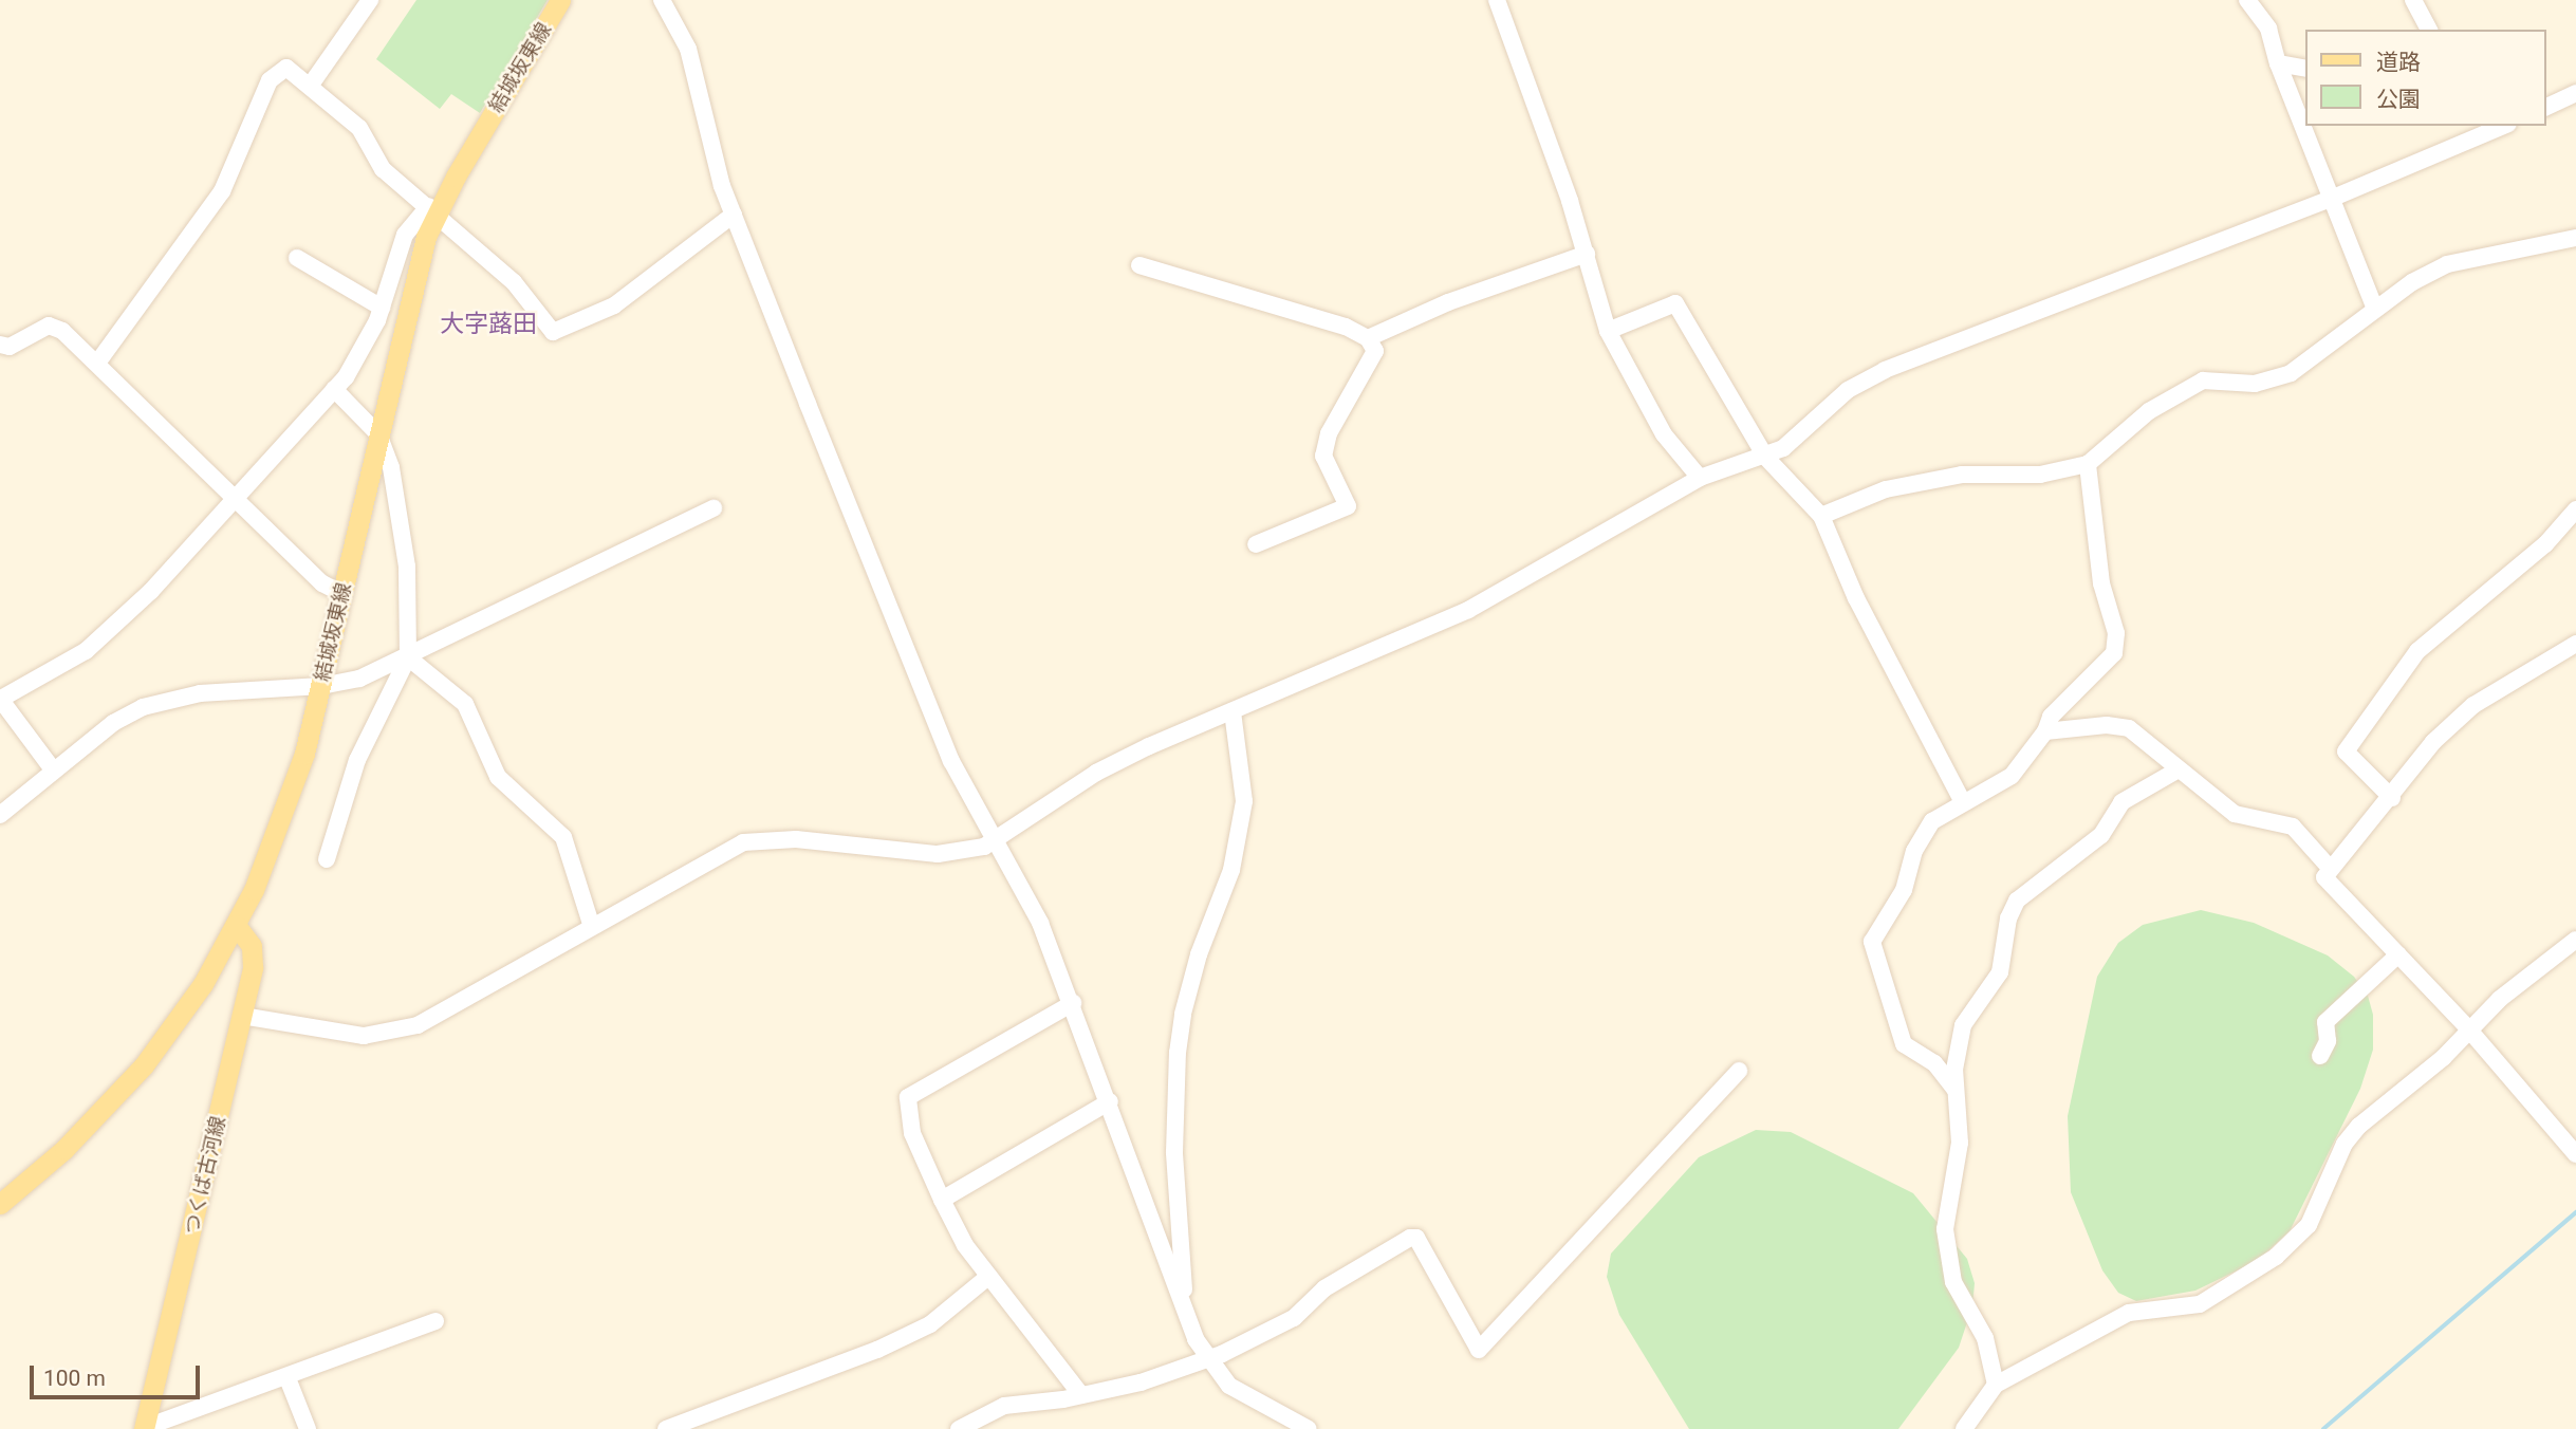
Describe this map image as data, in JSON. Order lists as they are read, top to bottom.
{
  "streets": {
    "main road": ["結城坂東線", "つくば古河線"]
  },
  "crossings": [
    ["結城坂東線", "つくば古河線"]
  ],
  "districts": ["大字蕗田"],
  "legend": ["道路", "公園"],
  "scale_bar": "100 m"
}
